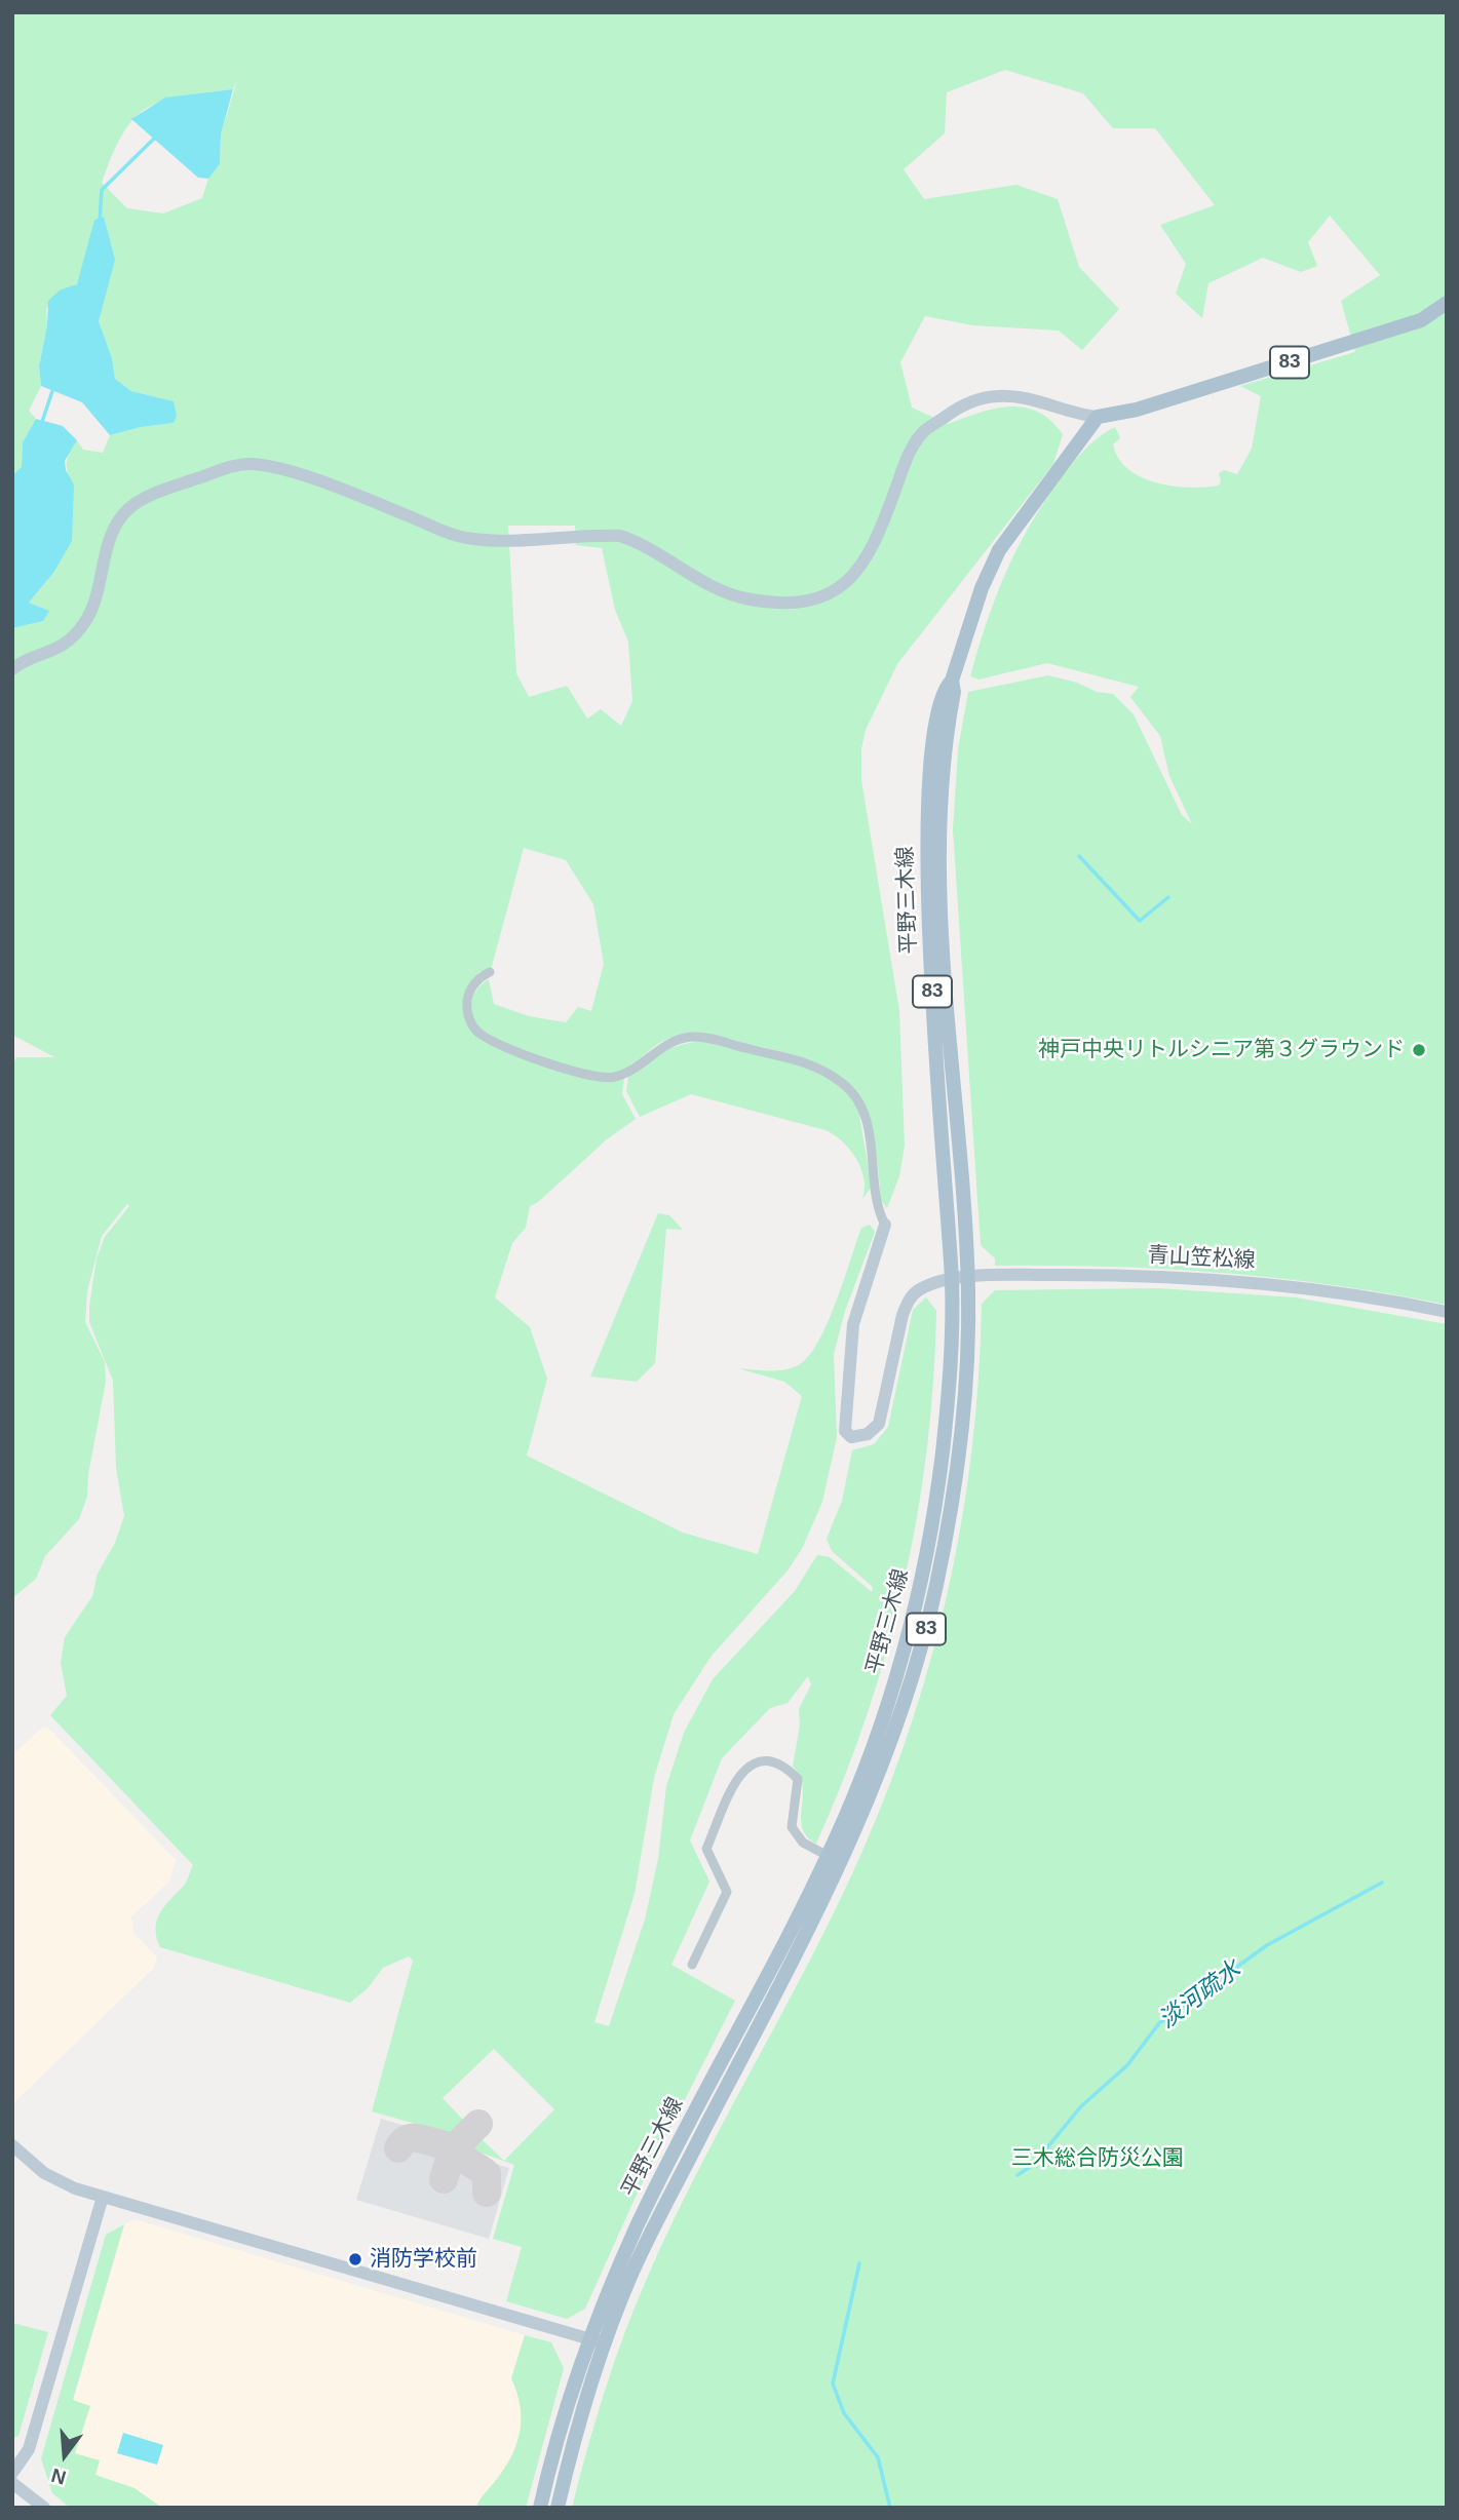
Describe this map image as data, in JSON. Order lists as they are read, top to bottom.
{
  "streets": {
    "main road": ["83", "平野三木線"],
    "street": ["青山笠松線"]
  },
  "crossings": [
    ["83", "平野三木線"],
    ["平野三木線", "青山笠松線"]
  ],
  "water": ["淡河疏水"],
  "parks": ["三木総合防災公園"],
  "places": ["神戸中央リトルシニア第３グラウンド", "消防学校前"],
  "north": "bottom"
}
